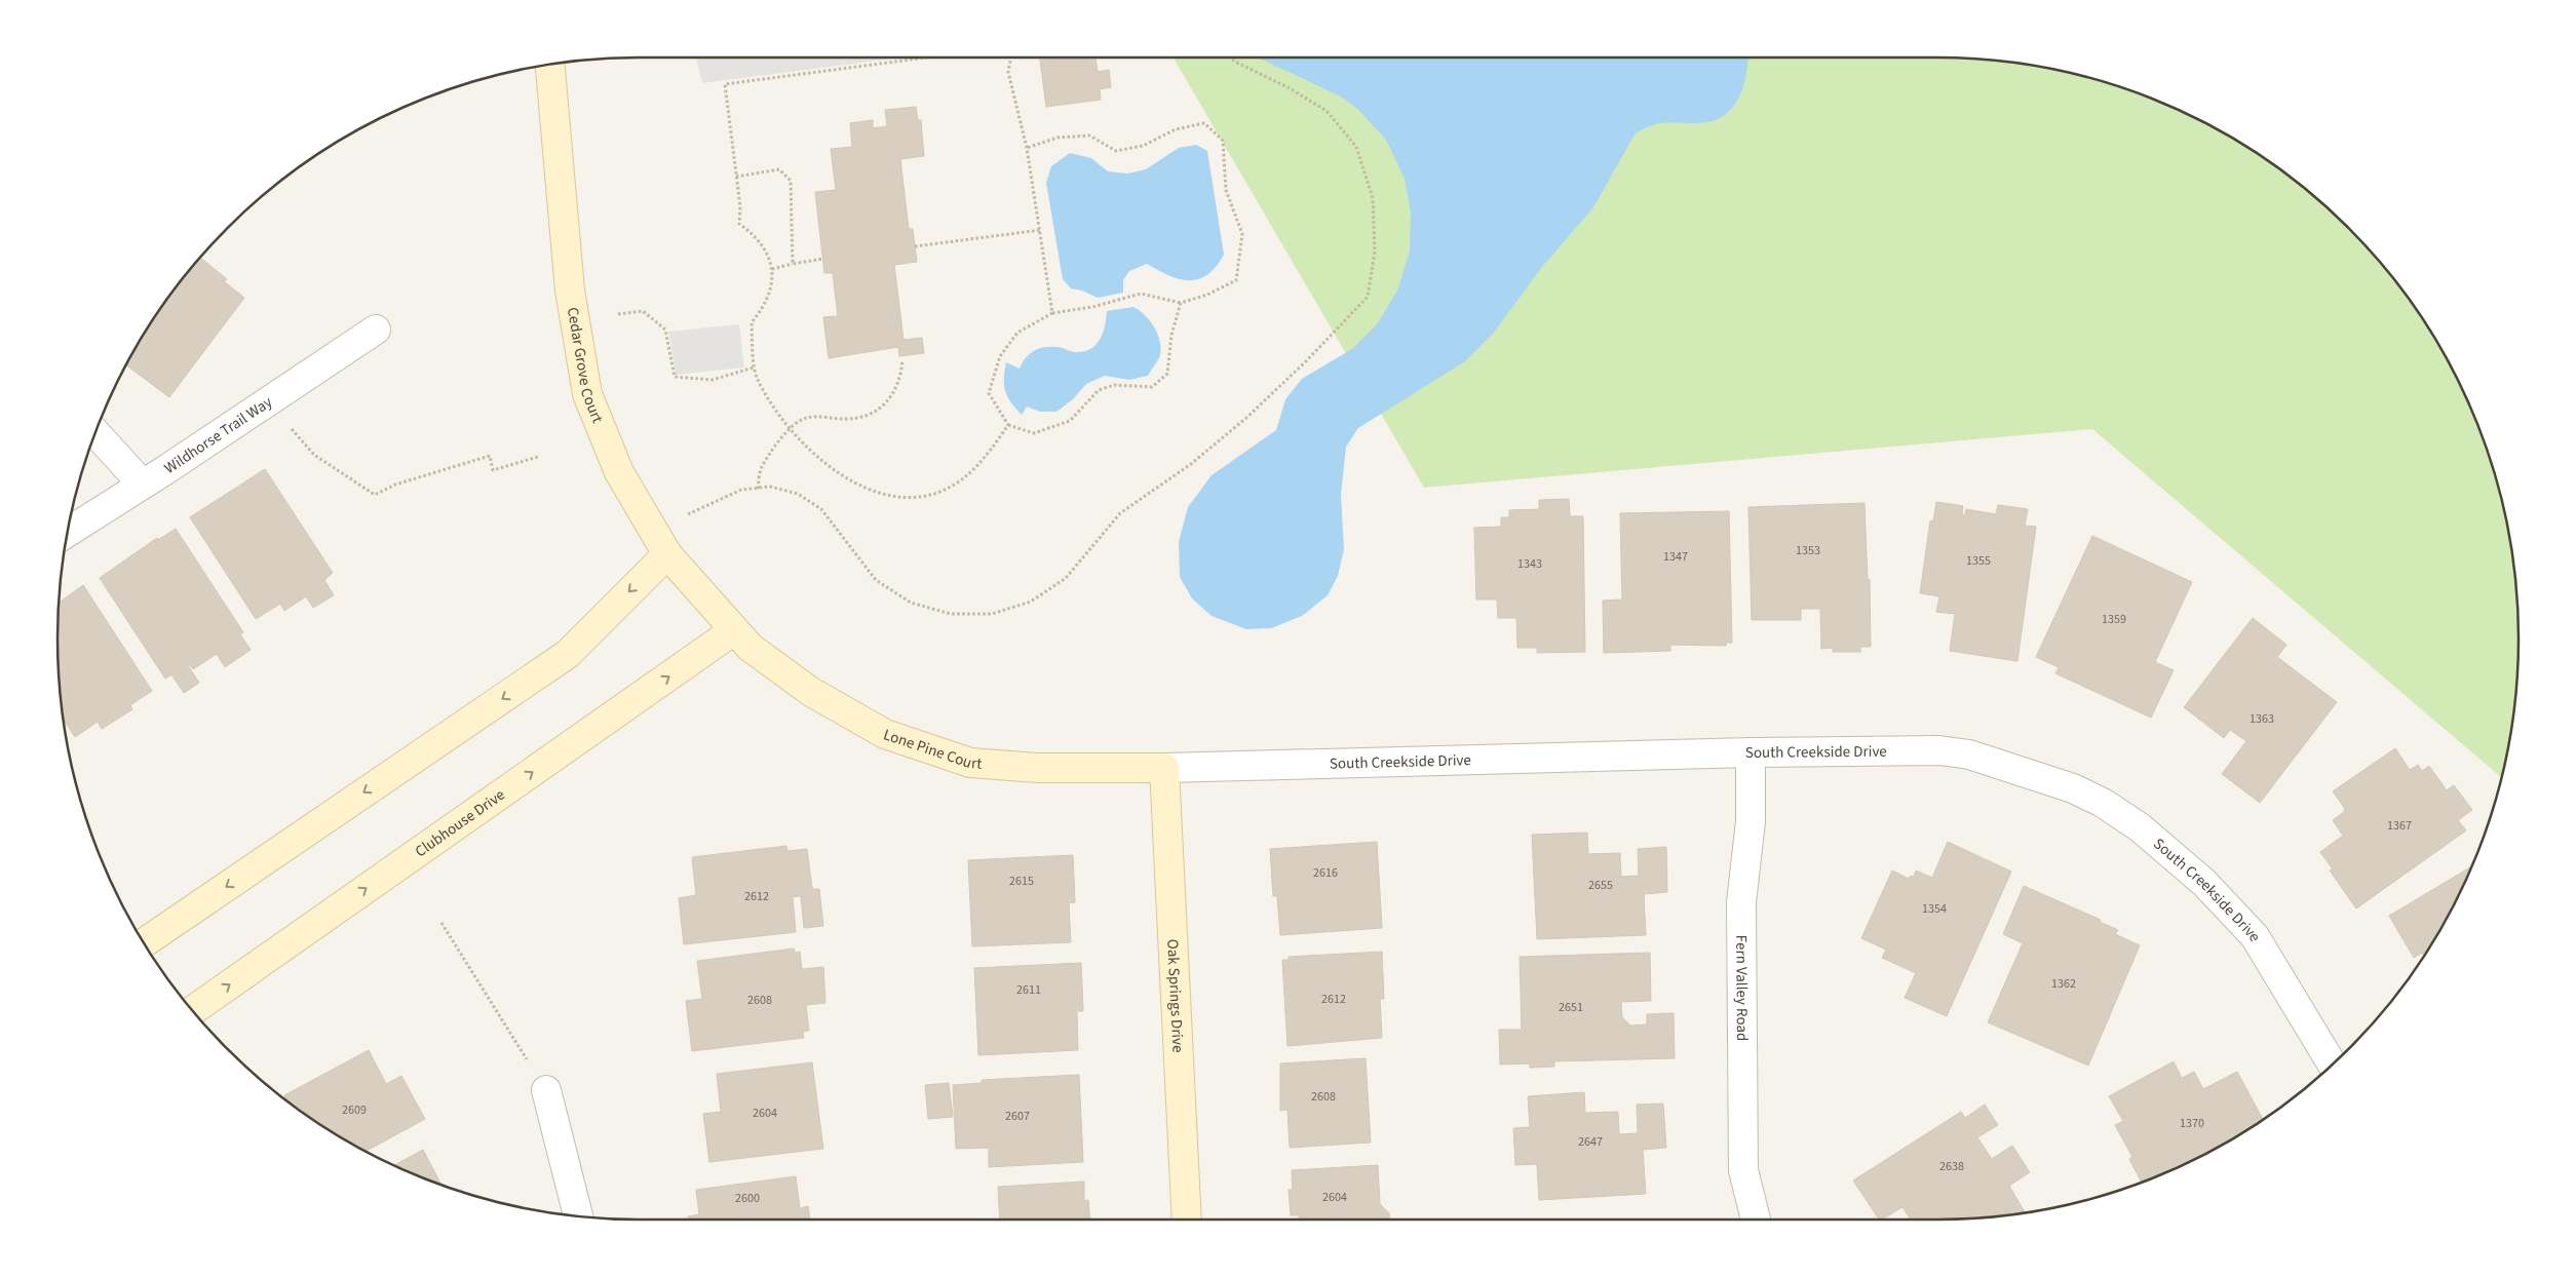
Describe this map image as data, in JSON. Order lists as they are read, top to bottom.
{
  "streets": {
    "street": [
      "Cedar Grove Court",
      "Wildhorse Trail Way",
      "Lone Pine Court",
      "South Creekside Drive",
      "Clubhouse Drive",
      "Fern Valley Road",
      "Oak Springs Drive"
    ]
  },
  "crossings": [
    ["Cedar Grove Court", "Lone Pine Court"],
    ["Cedar Grove Court", "Clubhouse Drive"],
    ["Lone Pine Court", "South Creekside Drive"],
    ["Lone Pine Court", "Clubhouse Drive"],
    ["Lone Pine Court", "Oak Springs Drive"],
    ["South Creekside Drive", "Fern Valley Road"],
    ["South Creekside Drive", "Oak Springs Drive"]
  ],
  "house_numbers": [
    "1353",
    "1347",
    "1355",
    "1343",
    "1359",
    "1363",
    "1367",
    "2616",
    "2615",
    "2655",
    "2612",
    "1354",
    "1362",
    "2611",
    "2612",
    "2608",
    "2651",
    "2608",
    "2609",
    "2604",
    "2607",
    "1370",
    "2647",
    "2638",
    "2604",
    "2600"
  ]
}
